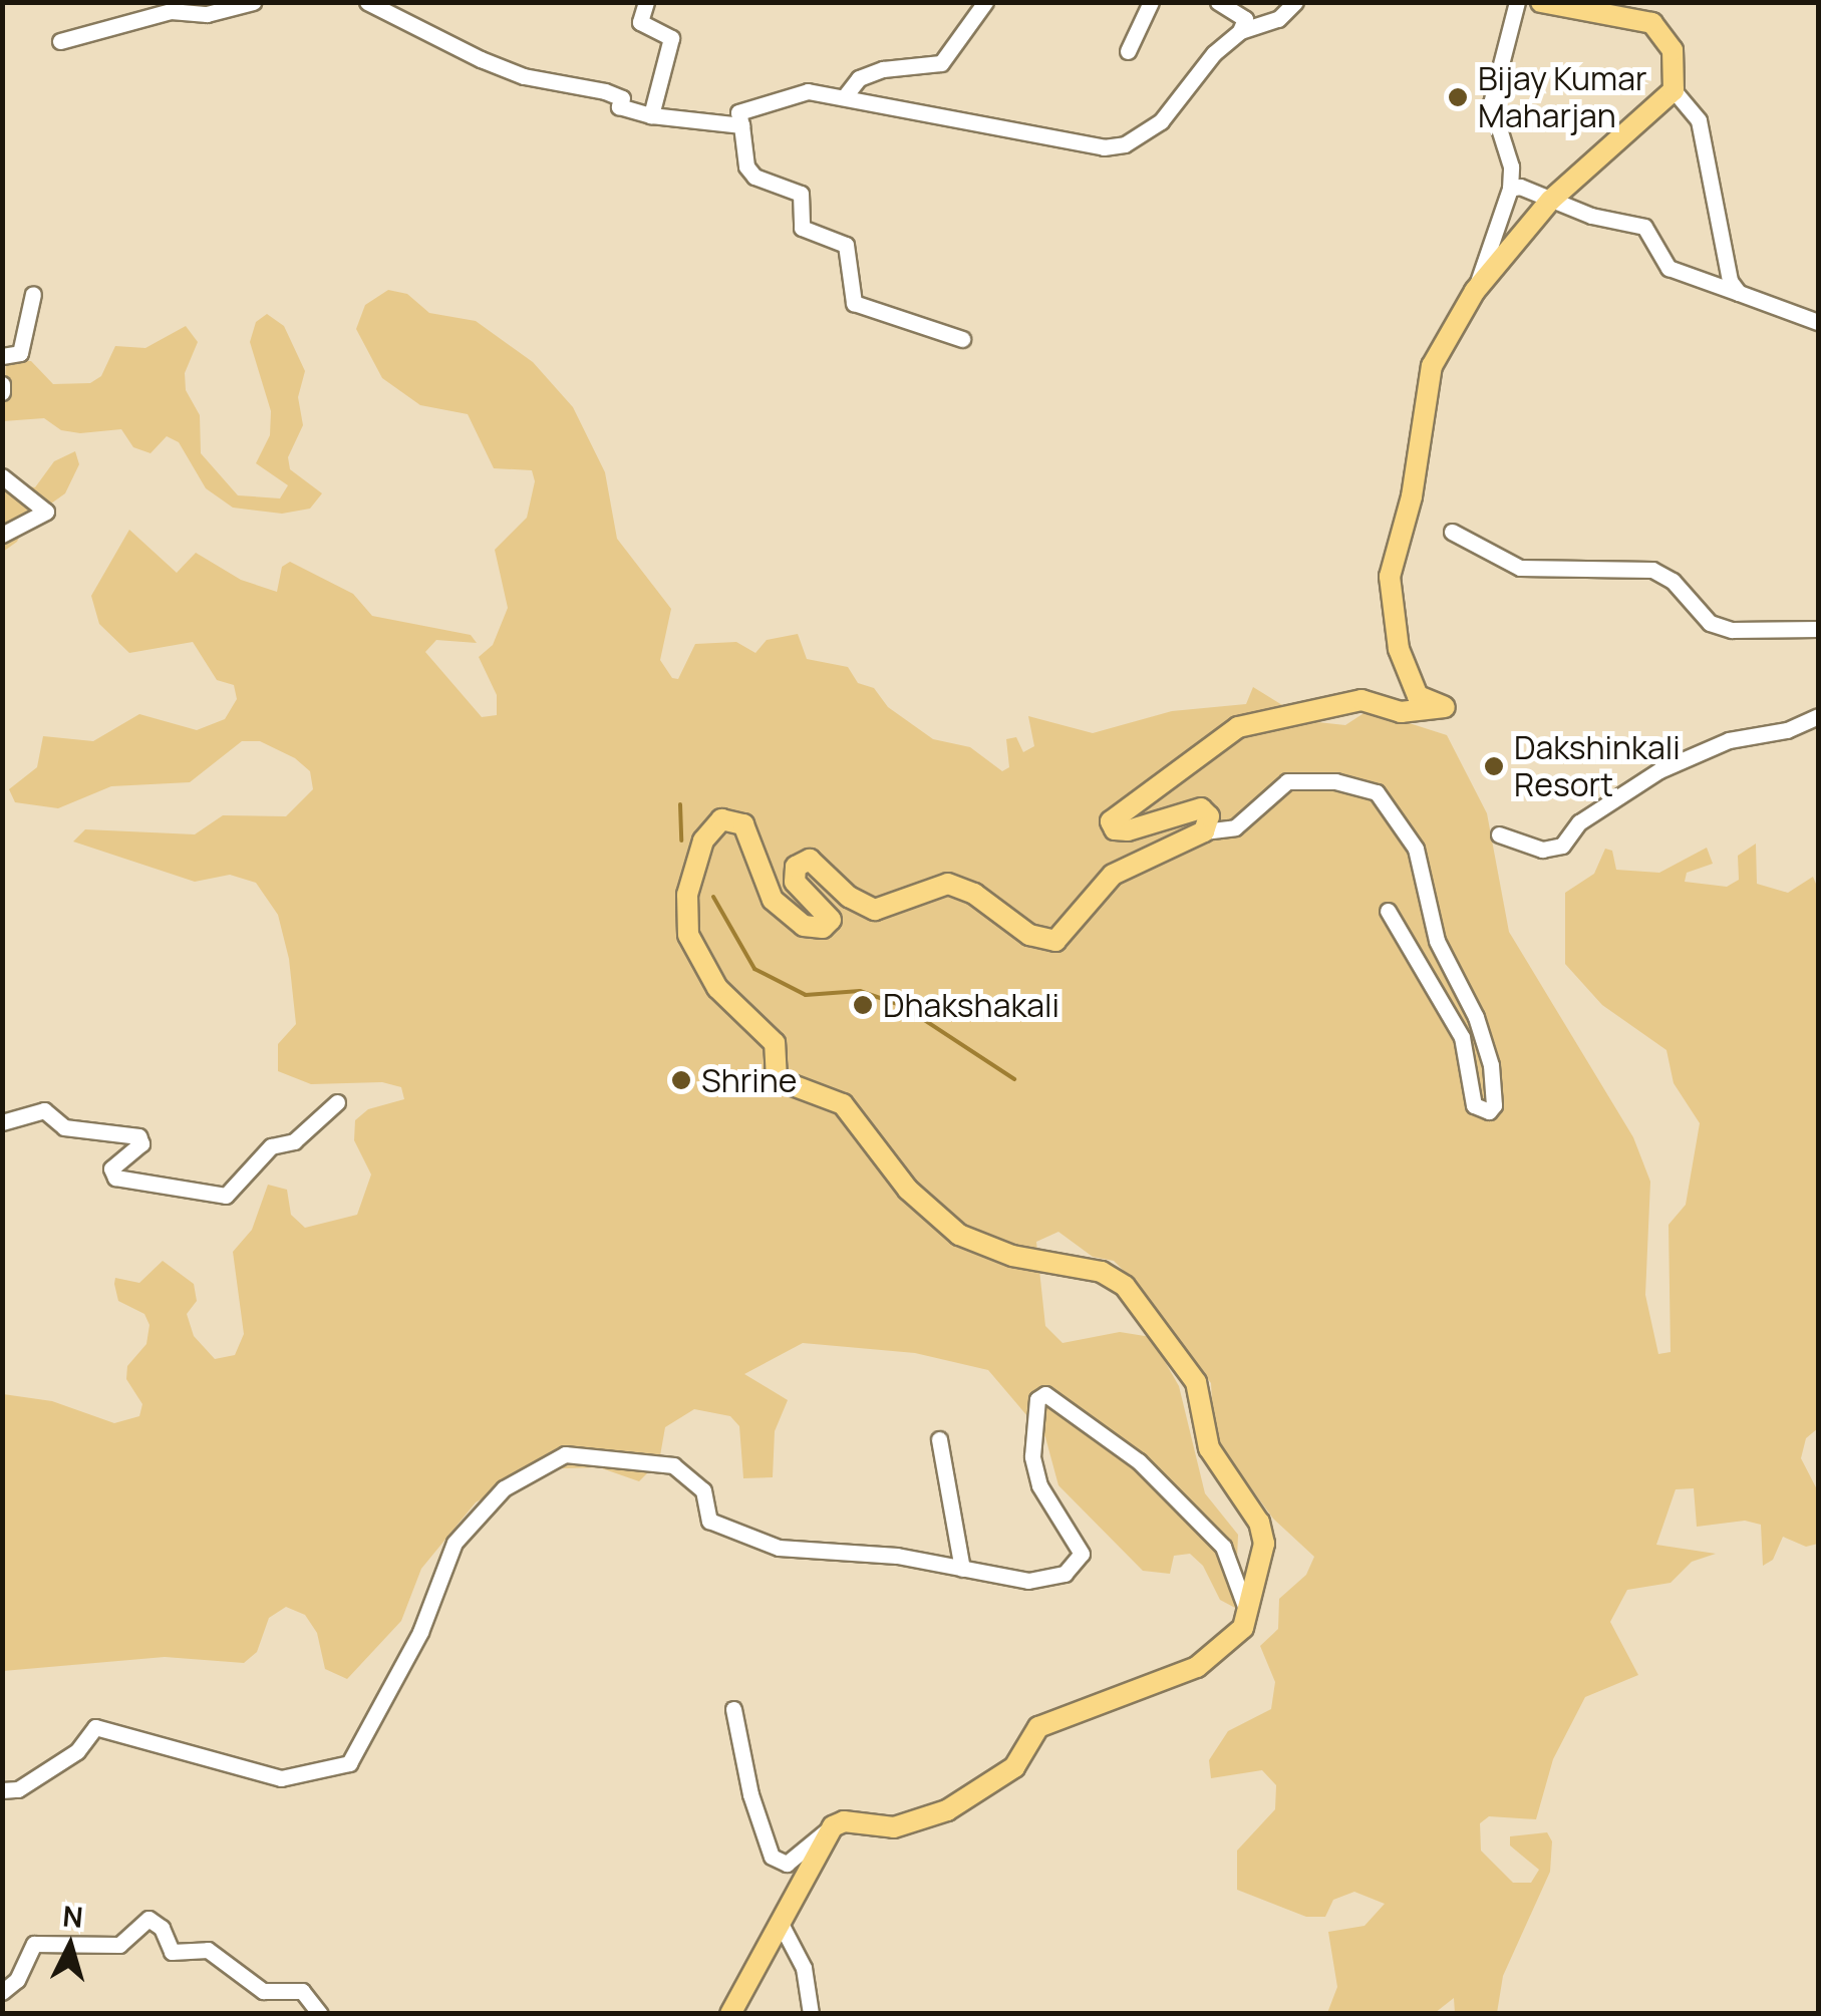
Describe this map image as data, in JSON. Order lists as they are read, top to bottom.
{
  "places": [
    "Bijay Kumar Maharjan",
    "Dakshinkali Resort",
    "Dhakshakali",
    "Shrine"
  ],
  "north": "top"
}
